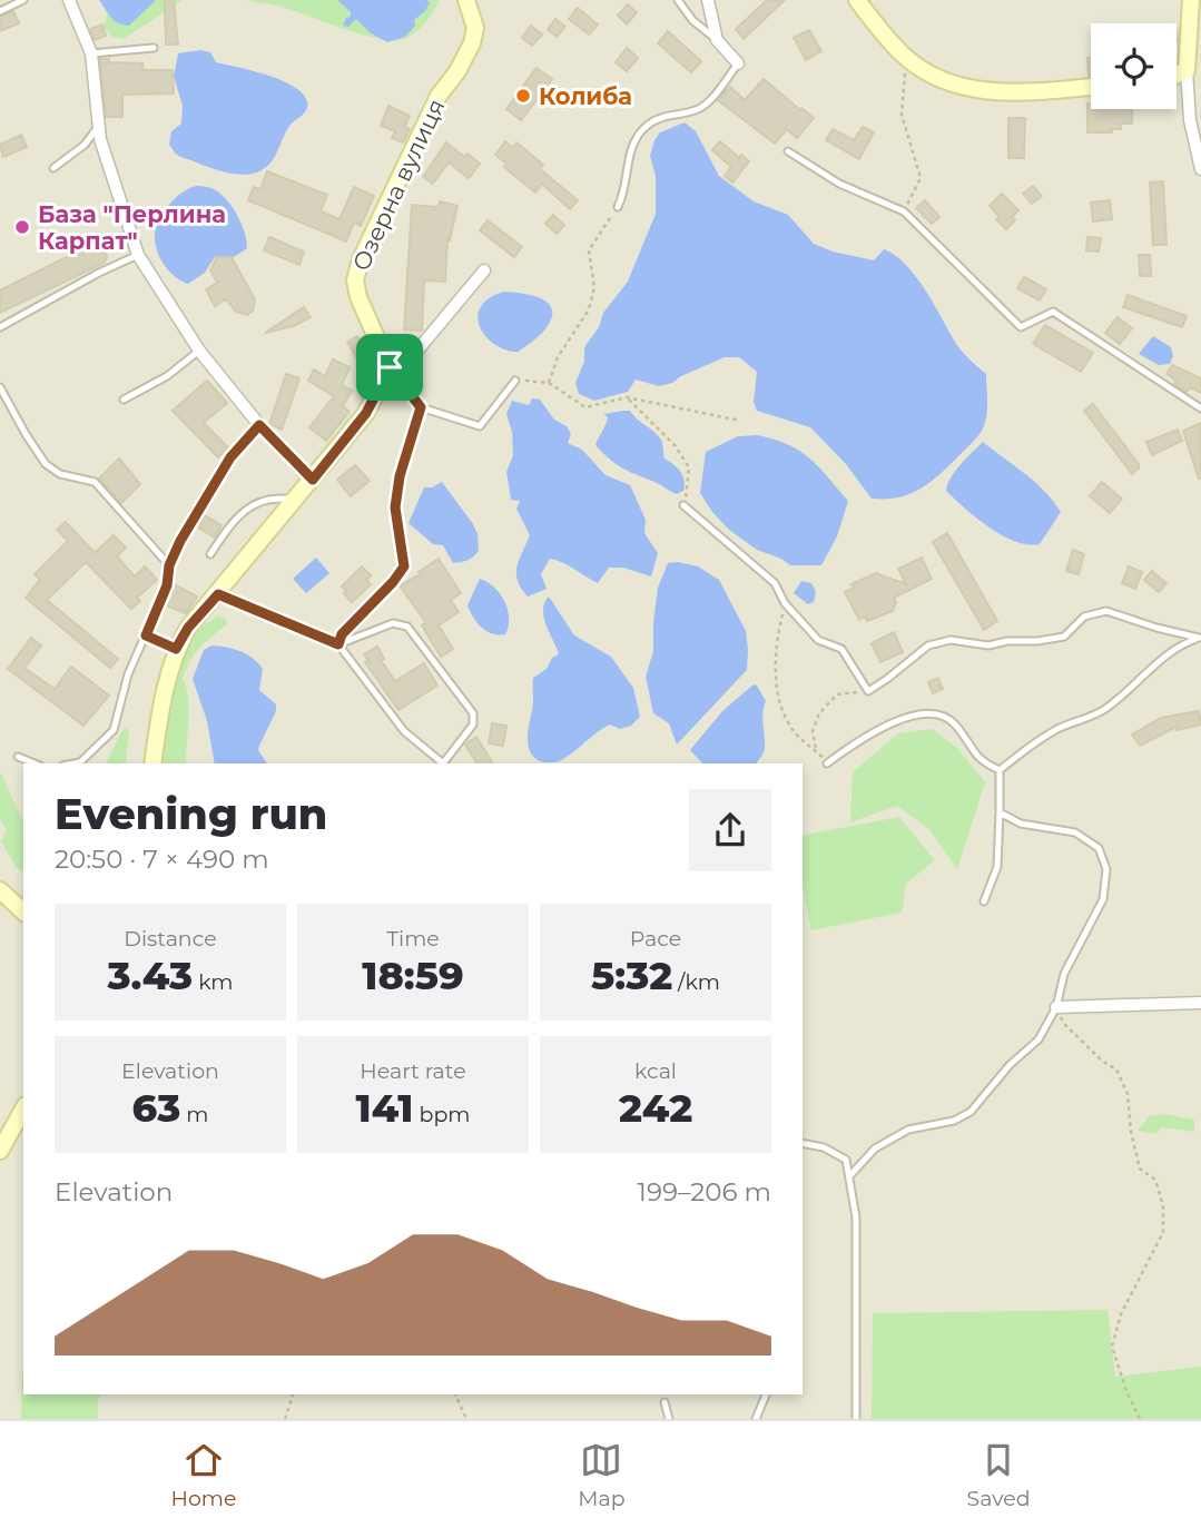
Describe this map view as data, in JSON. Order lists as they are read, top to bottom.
{
  "streets": {
    "street": ["Озерна вулиця"]
  },
  "places": ["Колиба", "База \"Перлина Карпат\""],
  "page": {
    "heading": ["Evening run", "20:50 · 7 × 490 m"],
    "stats": [
      ["Distance", "3.43 km"],
      ["Time", "18:59"],
      ["Pace", "5:32 /km"],
      ["Elevation", "63 m"],
      ["Heart rate", "141 bpm"],
      ["kcal", "242"]
    ],
    "chart": ["Elevation", "199–206 m"],
    "tabs": ["Home", "Map", "Saved"]
  }
}
